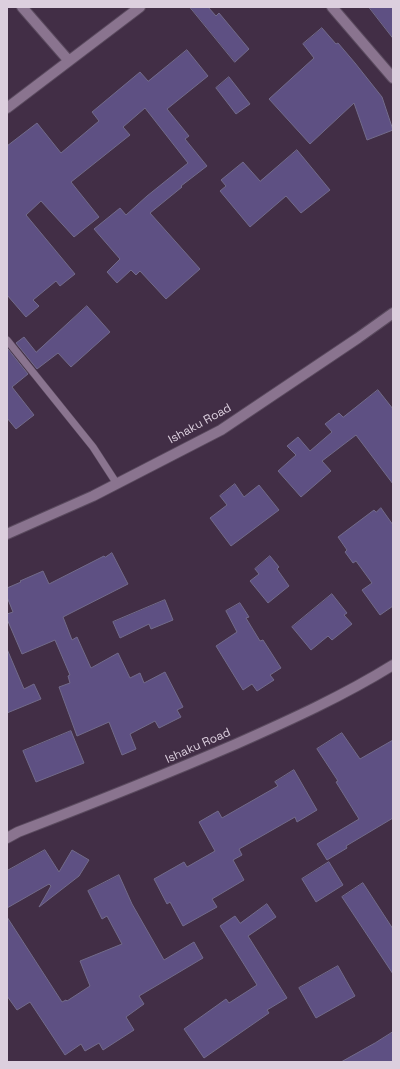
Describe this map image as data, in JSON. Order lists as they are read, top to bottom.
{
  "streets": {
    "street": ["Ishaku Road"]
  }
}
